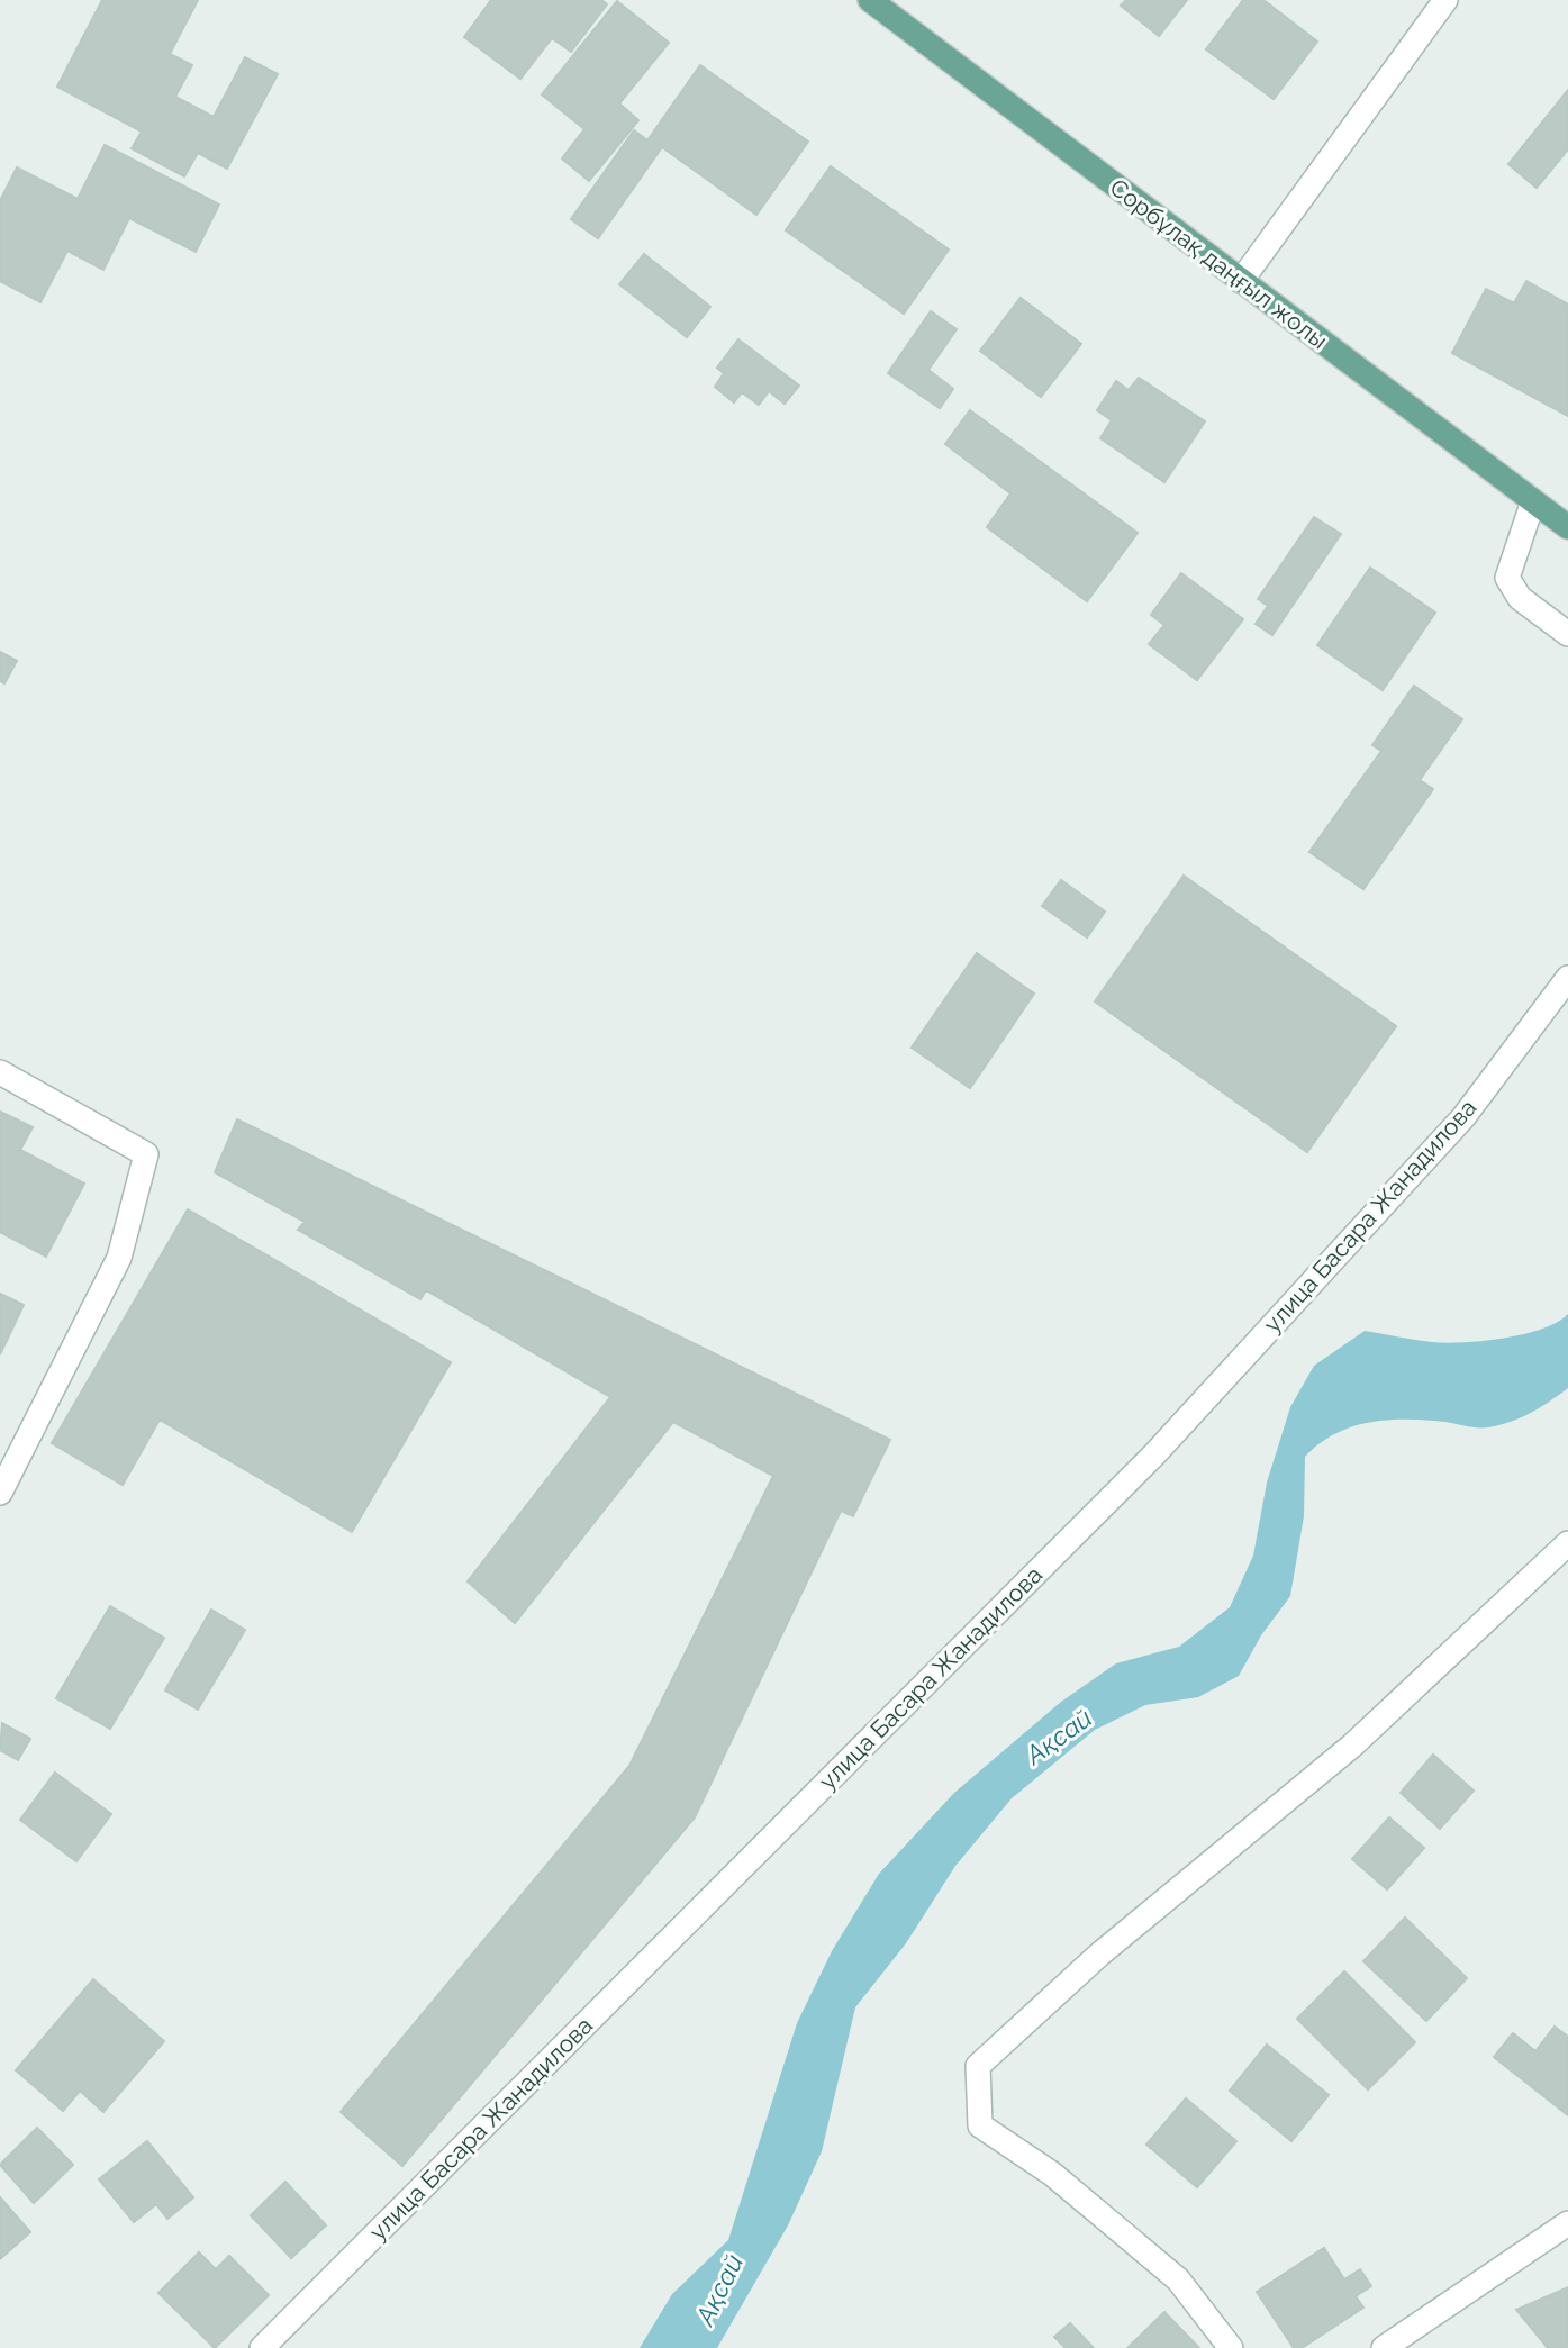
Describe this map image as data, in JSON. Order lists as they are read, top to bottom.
{
  "streets": {
    "main road": ["Сорбұлақ даңғыл жолы"],
    "street": ["улица Басара Жанадилова"]
  },
  "water": ["Ақсай"]
}
